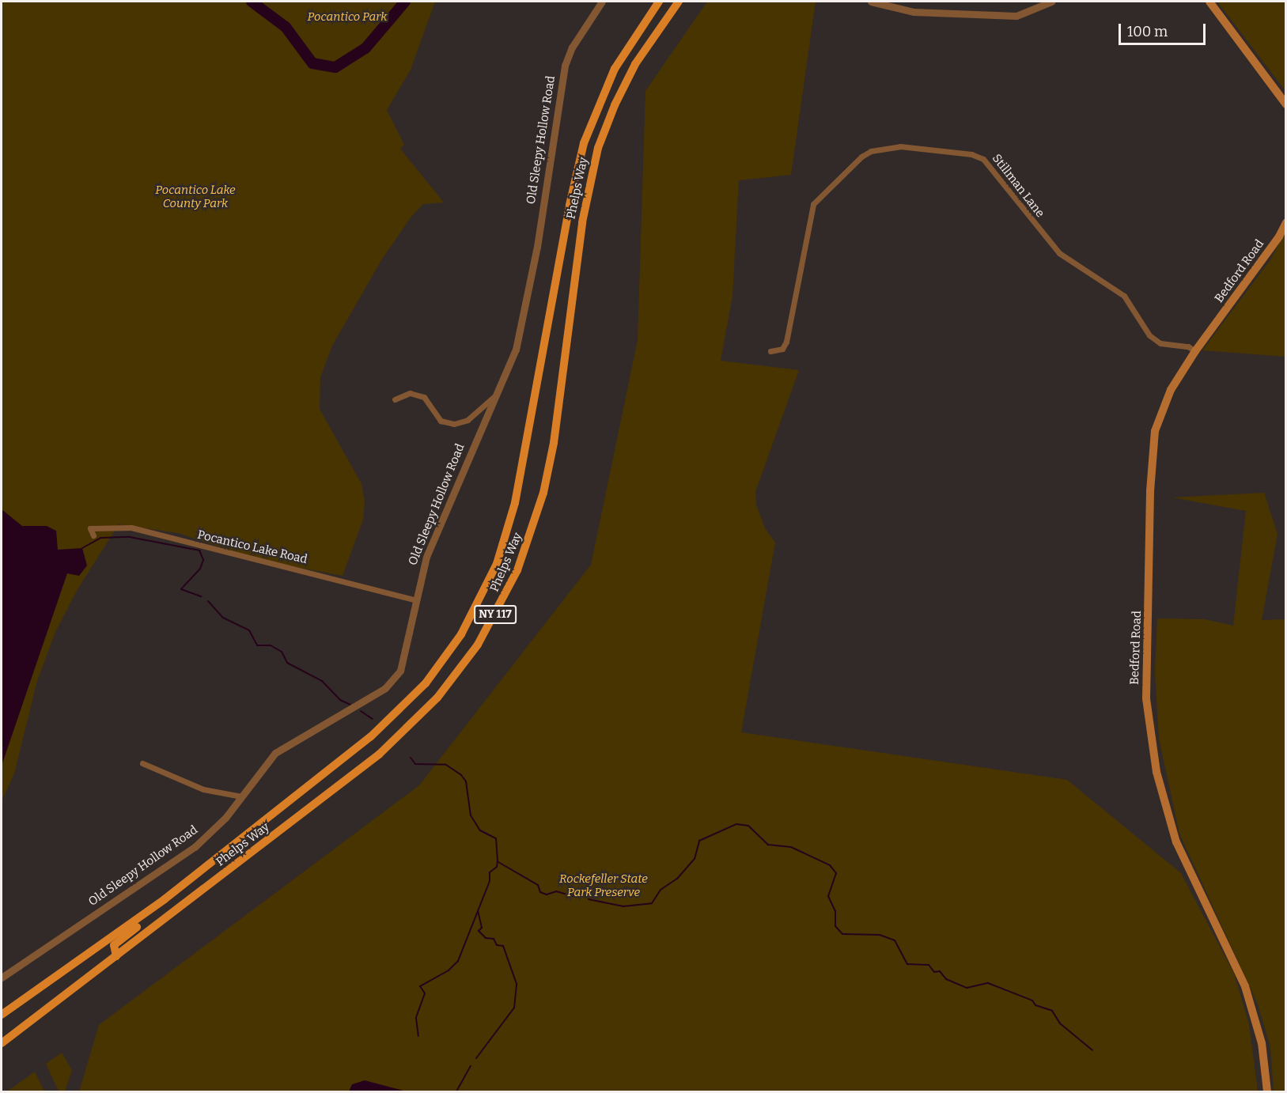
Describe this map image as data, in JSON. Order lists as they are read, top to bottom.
{
  "streets": {
    "main road": ["Phelps Way", "Bedford Road", "NY 117"],
    "street": ["Old Sleepy Hollow Road", "Stillman Lane", "Pocantico Lake Road"]
  },
  "crossings": [
    ["Old Sleepy Hollow Road", "Pocantico Lake Road"],
    ["Stillman Lane", "Bedford Road"]
  ],
  "parks": ["Pocantico Park", "Pocantico Lake County Park", "Rockefeller State Park Preserve"],
  "scale_bar": "100 m"
}
